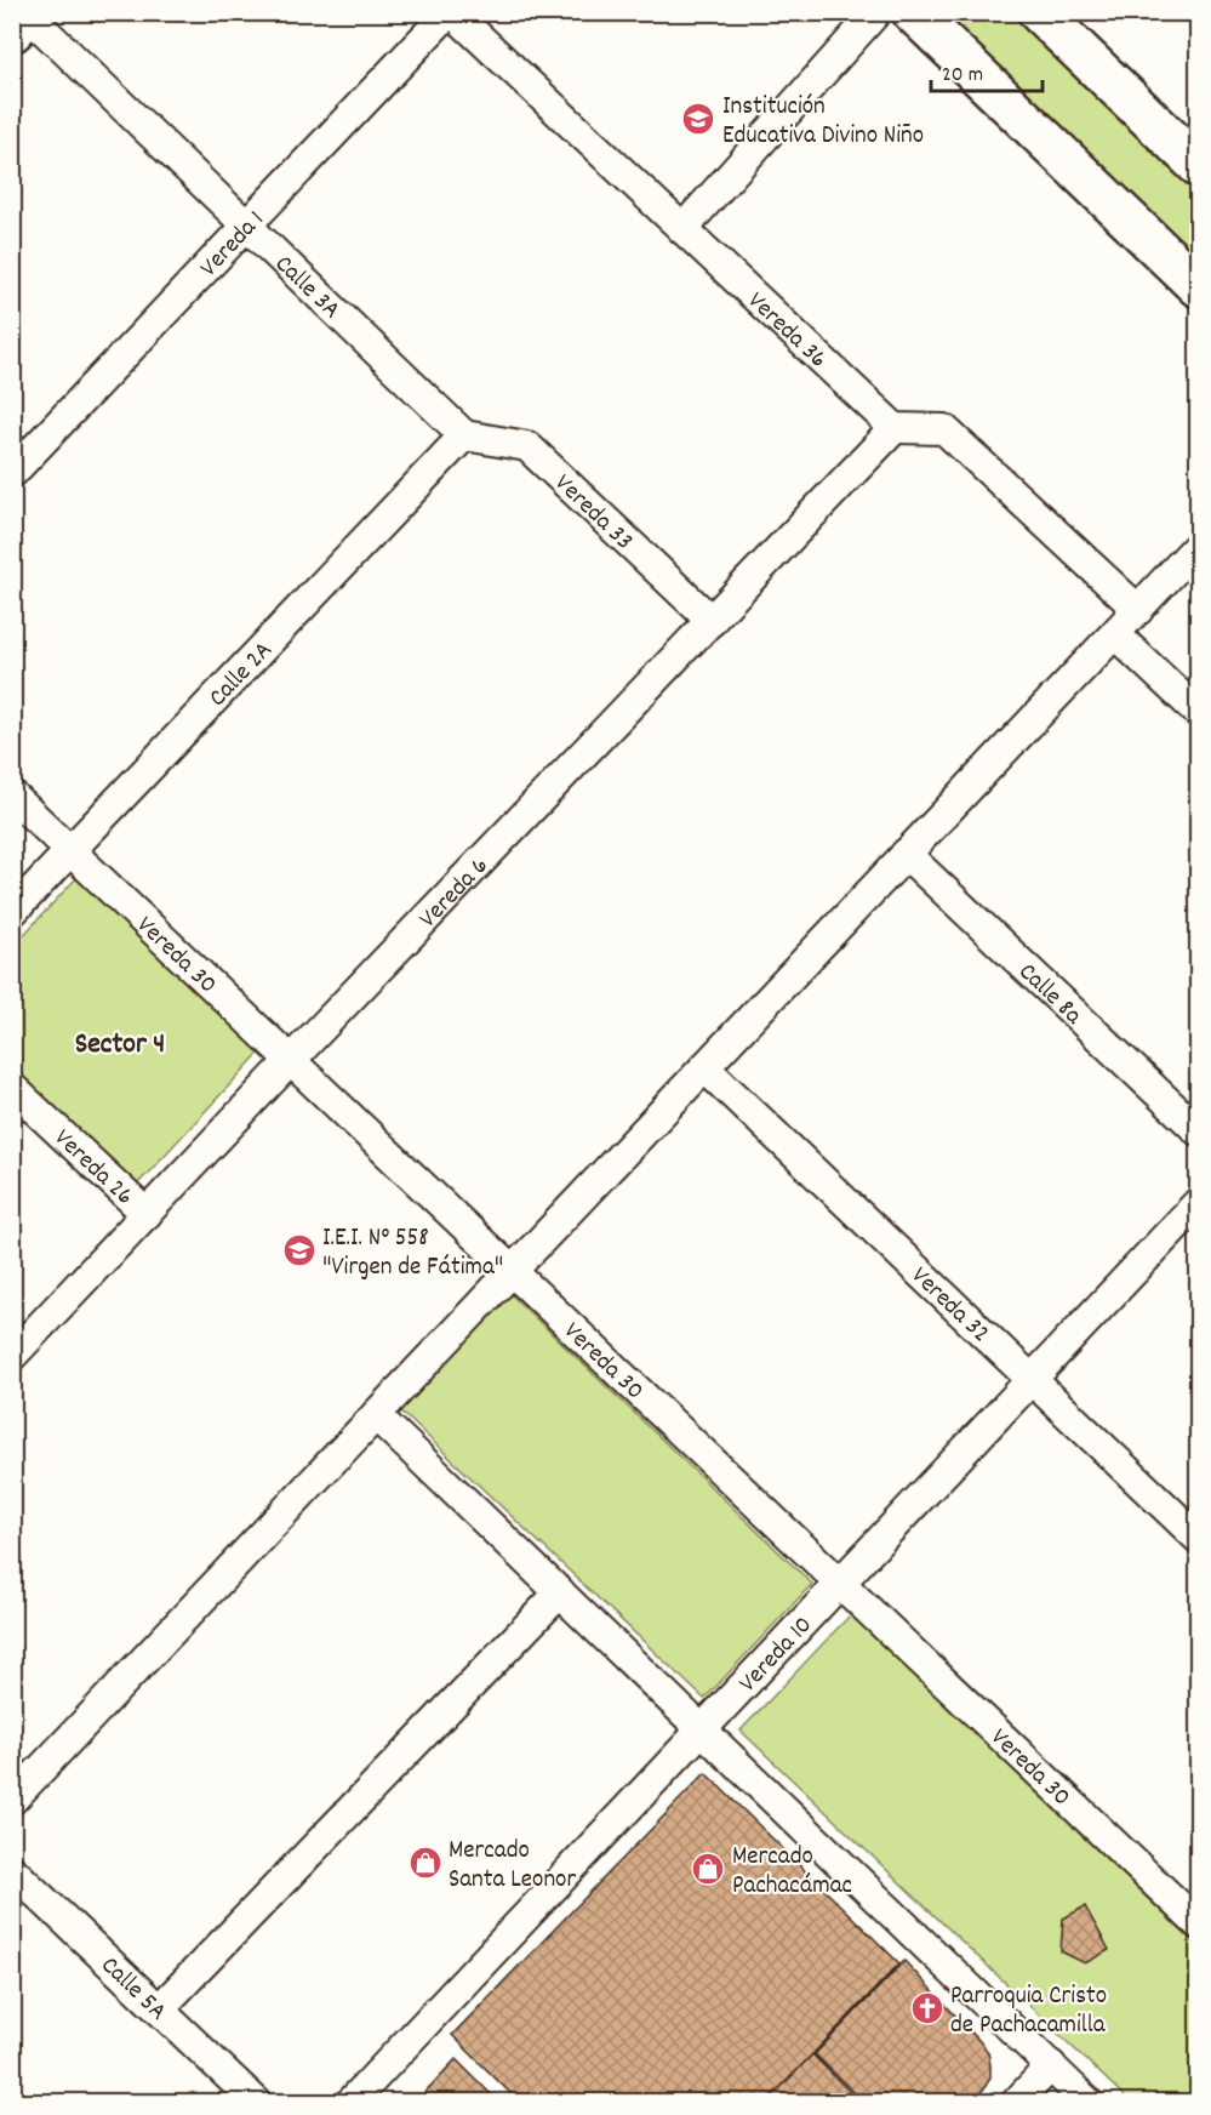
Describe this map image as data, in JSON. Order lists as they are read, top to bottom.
{
  "streets": {
    "street": [
      "Vereda 1",
      "Calle 3A",
      "Vereda 36",
      "Vereda 33",
      "Calle 2A",
      "Vereda 6",
      "Vereda 30",
      "Calle 8a",
      "Vereda 26",
      "Vereda 32",
      "Vereda 10",
      "Calle 5A"
    ]
  },
  "crossings": [
    ["Vereda 1", "Calle 3A"],
    ["Vereda 1", "Vereda 36"],
    ["Calle 3A", "Vereda 33"],
    ["Calle 3A", "Calle 2A"],
    ["Vereda 36", "Vereda 6"],
    ["Vereda 33", "Calle 2A"],
    ["Vereda 33", "Vereda 6"],
    ["Calle 2A", "Vereda 30"],
    ["Vereda 6", "Vereda 30"],
    ["Vereda 6", "Vereda 26"],
    ["Vereda 30", "Vereda 10"],
    ["Vereda 32", "Vereda 10"]
  ],
  "districts": ["Sector 4"],
  "places": {
    "school or university": ["Institución Educativa Divino Niño", "I.E.I. N° 558 \"Virgen de Fátima\""],
    "shop": ["Mercado Santa Leonor", "Mercado Pachacámac"],
    "church": ["Parroquia Cristo de Pachacamilla"]
  },
  "scale_bar": "20 m"
}
